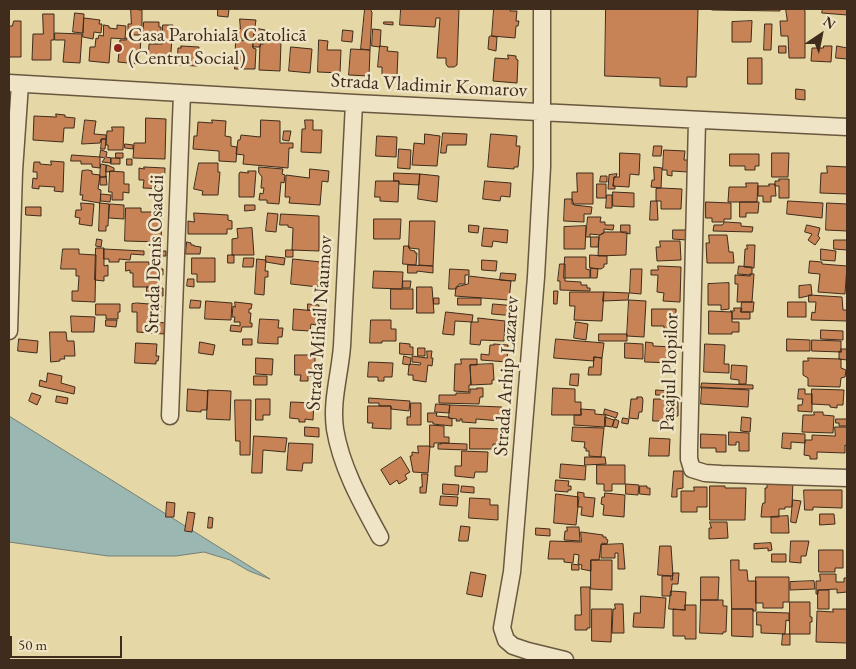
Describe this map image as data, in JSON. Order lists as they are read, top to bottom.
{
  "streets": {
    "street": [
      "Strada Vladimir Komarov",
      "Strada Denis Osadcii",
      "Strada Mihail Naumov",
      "Pasajul Plopilor",
      "Strada Arhip Lazarev"
    ]
  },
  "crossings": [
    ["Strada Vladimir Komarov", "Strada Denis Osadcii"],
    ["Strada Vladimir Komarov", "Strada Mihail Naumov"],
    ["Strada Vladimir Komarov", "Pasajul Plopilor"],
    ["Strada Vladimir Komarov", "Strada Arhip Lazarev"]
  ],
  "places": ["Casa Parohialā Catolicā (Centru Social)"],
  "scale_bar": "50 m",
  "north": "top right"
}
